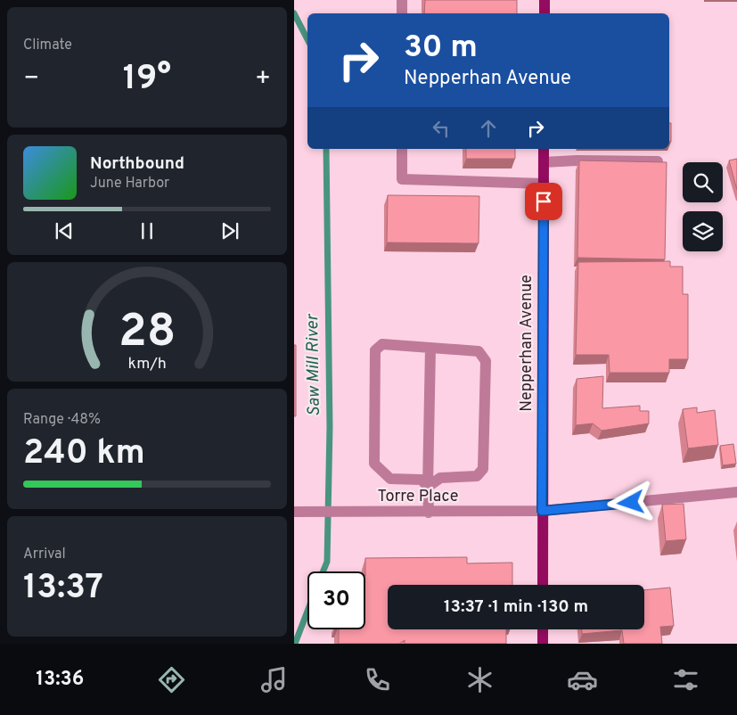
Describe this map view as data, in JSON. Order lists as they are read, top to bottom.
{
  "streets": {
    "main road": ["Nepperhan Avenue"],
    "street": ["Torre Place"]
  },
  "crossings": [
    ["Nepperhan Avenue", "Torre Place"]
  ],
  "water": ["Saw Mill River"],
  "page": {
    "tile": [
      "Climate",
      ["Range · 48%", "240 km"],
      ["Arrival", "13:37"]
    ],
    "turn": ["30 m", "Nepperhan Avenue"],
    "heat": ["−", "19°", "+"],
    "song": ["Northbound", "June Harbor"],
    "limit": "30",
    "trip": "13:37 · 1 min · 130 m",
    "tabs": "13:36",
    "gauge": ["28", "km/h"]
  }
}
